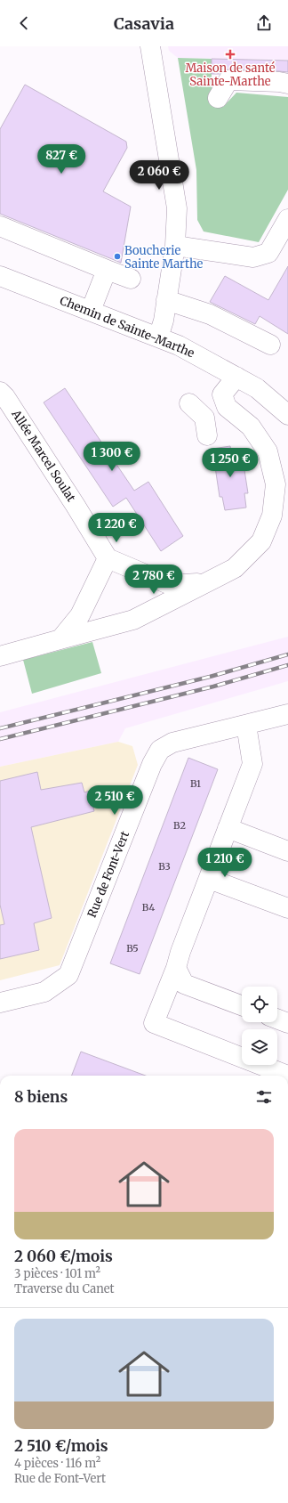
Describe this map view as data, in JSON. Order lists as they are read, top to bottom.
{
  "streets": {
    "street": ["Chemin de Sainte-Marthe", "Allée Marcel Soulat", "Rue de Font-Vert"]
  },
  "places": {
    "health": ["Maison de santé Sainte-Marthe"],
    "other": ["Boucherie Sainte Marthe"]
  },
  "house_numbers": [
    "B1",
    "B2",
    "B3",
    "B4",
    "B5"
  ],
  "page": {
    "header": "Casavia",
    "price": [
      "827 €",
      "2 060 €",
      "1 300 €",
      "1 250 €",
      "1 220 €",
      "2 780 €",
      "2 510 €",
      "1 210 €"
    ],
    "heading": "8 biens",
    "list": [
      {
        "name": "2 060 €/mois",
        "note": "3 pièces · 101 m² · Traverse du Canet"
      },
      {
        "name": "2 510 €/mois",
        "note": "4 pièces · 116 m² · Rue de Font-Vert"
      }
    ]
  }
}
